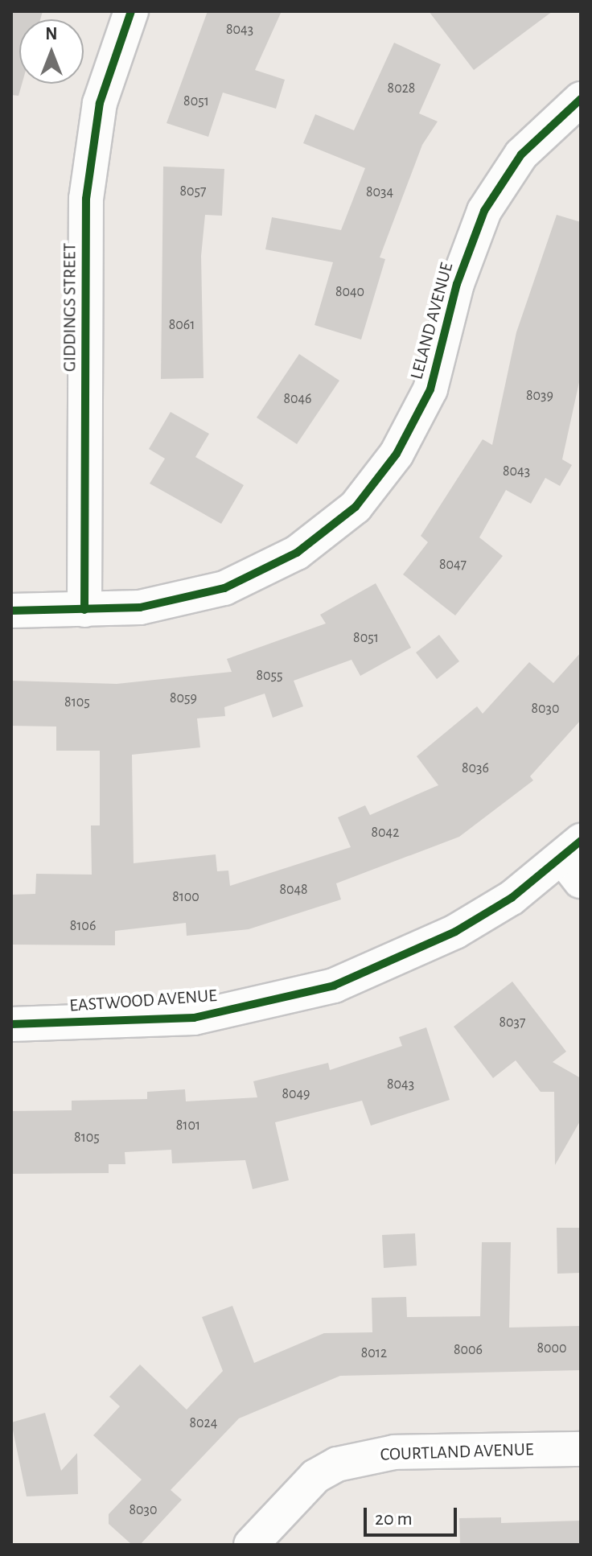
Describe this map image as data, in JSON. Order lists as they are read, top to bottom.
{
  "streets": {
    "street": [
      "GIDDINGS STREET",
      "LELAND AVENUE",
      "EASTWOOD AVENUE",
      "COURTLAND AVENUE"
    ]
  },
  "crossings": [
    ["GIDDINGS STREET", "LELAND AVENUE"]
  ],
  "house_numbers": [
    "8043",
    "8028",
    "8051",
    "8057",
    "8034",
    "8040",
    "8061",
    "8039",
    "8046",
    "8043",
    "8047",
    "8051",
    "8055",
    "8059",
    "8105",
    "8030",
    "8036",
    "8042",
    "8048",
    "8100",
    "8106",
    "8037",
    "8043",
    "8049",
    "8101",
    "8105",
    "8000",
    "8006",
    "8012",
    "8024",
    "8030"
  ],
  "scale_bar": "20 m",
  "north": "top"
}
